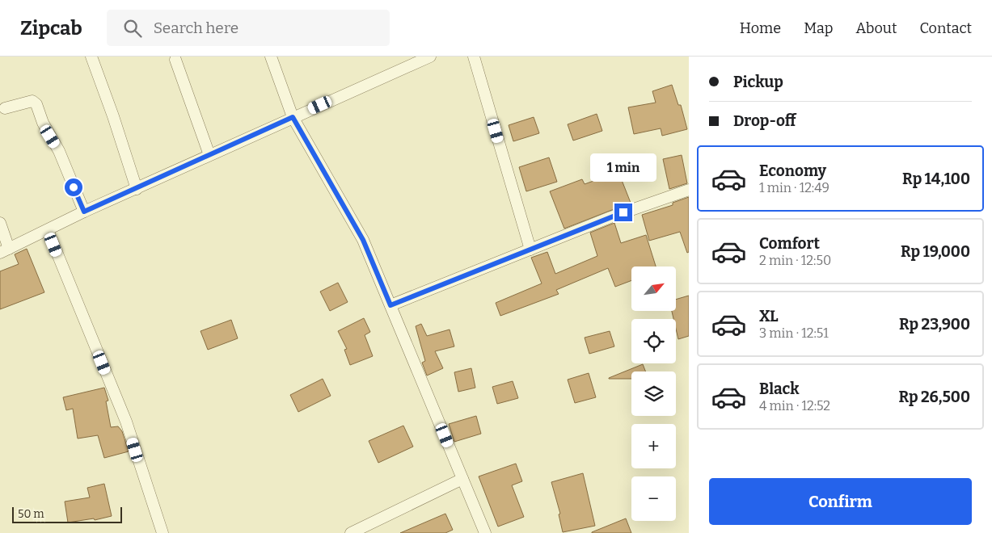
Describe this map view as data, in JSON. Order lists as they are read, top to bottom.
{
  "scale_bar": "50 m",
  "north": "top right",
  "page": {
    "header": "Zipcab",
    "search": "Search here",
    "nav": [
      "Home",
      "Map",
      "About",
      "Contact"
    ],
    "banner": ["Pickup", "Drop-off"],
    "list": [
      {
        "name": "Economy",
        "note": "1 min · 12:49",
        "value": "Rp 14,100"
      },
      {
        "name": "Comfort",
        "note": "2 min · 12:50",
        "value": "Rp 19,000"
      },
      {
        "name": "XL",
        "note": "3 min · 12:51",
        "value": "Rp 23,900"
      },
      {
        "name": "Black",
        "note": "4 min · 12:52",
        "value": "Rp 26,500"
      }
    ],
    "bubble": "1 min",
    "map_buttons": ["+", "−"],
    "buttons": "Confirm",
    "scale": "50 m"
  }
}
